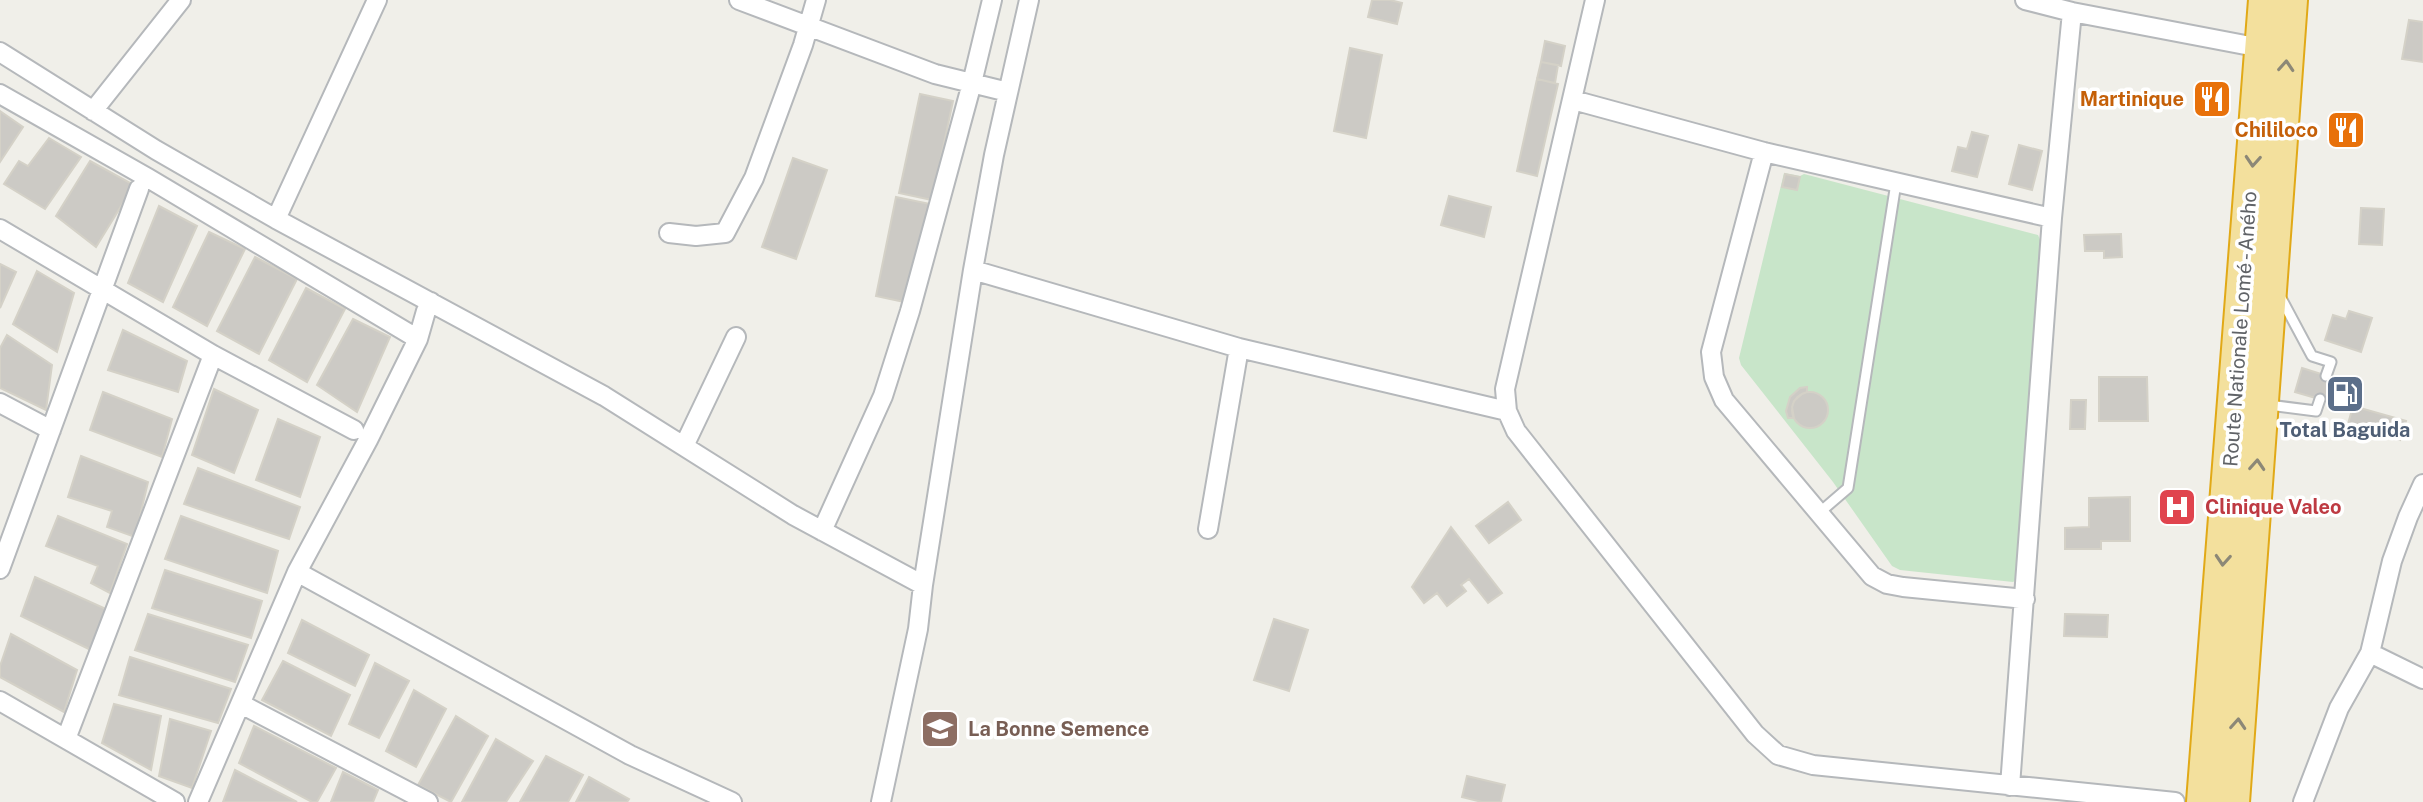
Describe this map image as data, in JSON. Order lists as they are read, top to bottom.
{
  "streets": {
    "highway": ["Route Nationale Lomé - Aného"]
  },
  "places": {
    "restaurant": ["Martinique", "Chililoco"],
    "fuel station": ["Total Baguida"],
    "hospital": ["Clinique Valeo"],
    "school or university": ["La Bonne Semence"]
  }
}
